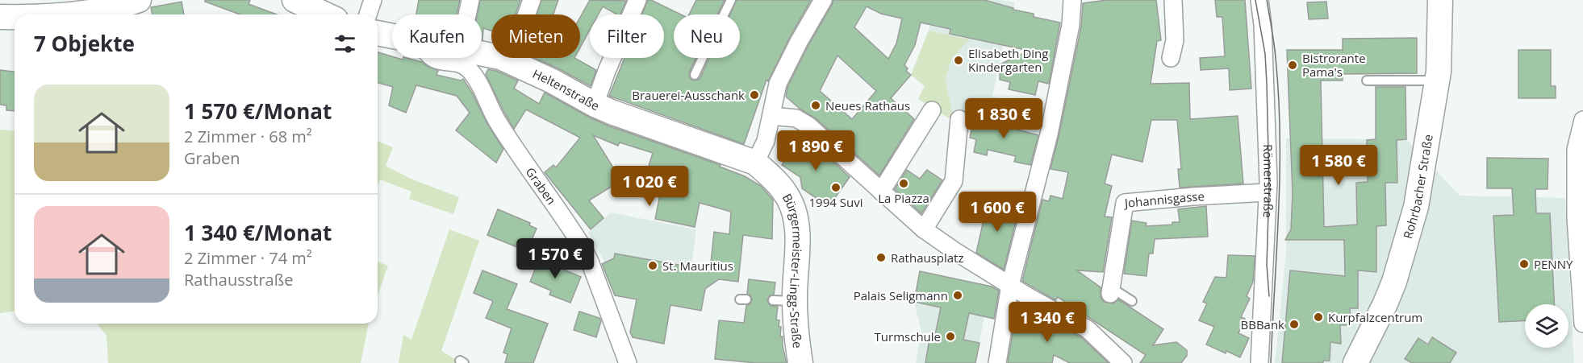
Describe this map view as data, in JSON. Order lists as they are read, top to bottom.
{
  "streets": {
    "street": [
      "Heltenstraße",
      "Römerstraße",
      "Graben",
      "Rohrbacher Straße",
      "Johannisgasse",
      "Bürgermeister-Lingg-Straße"
    ]
  },
  "crossings": [
    ["Heltenstraße", "Bürgermeister-Lingg-Straße"],
    ["Römerstraße", "Johannisgasse"]
  ],
  "places": [
    "Elisabeth Ding Kindergarten",
    "Bistrorante Pama's",
    "Brauerei-Ausschank",
    "Neues Rathaus",
    "La Piazza",
    "1994 Suvi",
    "Rathausplatz",
    "PENNY",
    "St. Mauritius",
    "Palais Seligmann",
    "Kurpfalzcentrum",
    "BBBank",
    "Turmschule"
  ],
  "page": {
    "chip": [
      "Kaufen",
      "Mieten",
      "Filter",
      "Neu"
    ],
    "heading": "7 Objekte",
    "list": [
      {
        "name": "1 570 €/Monat",
        "note": "2 Zimmer · 68 m² · Graben"
      },
      {
        "name": "1 340 €/Monat",
        "note": "2 Zimmer · 74 m² · Rathausstraße"
      }
    ],
    "price": [
      "1 830 €",
      "1 890 €",
      "1 580 €",
      "1 020 €",
      "1 600 €",
      "1 570 €",
      "1 340 €"
    ]
  }
}
